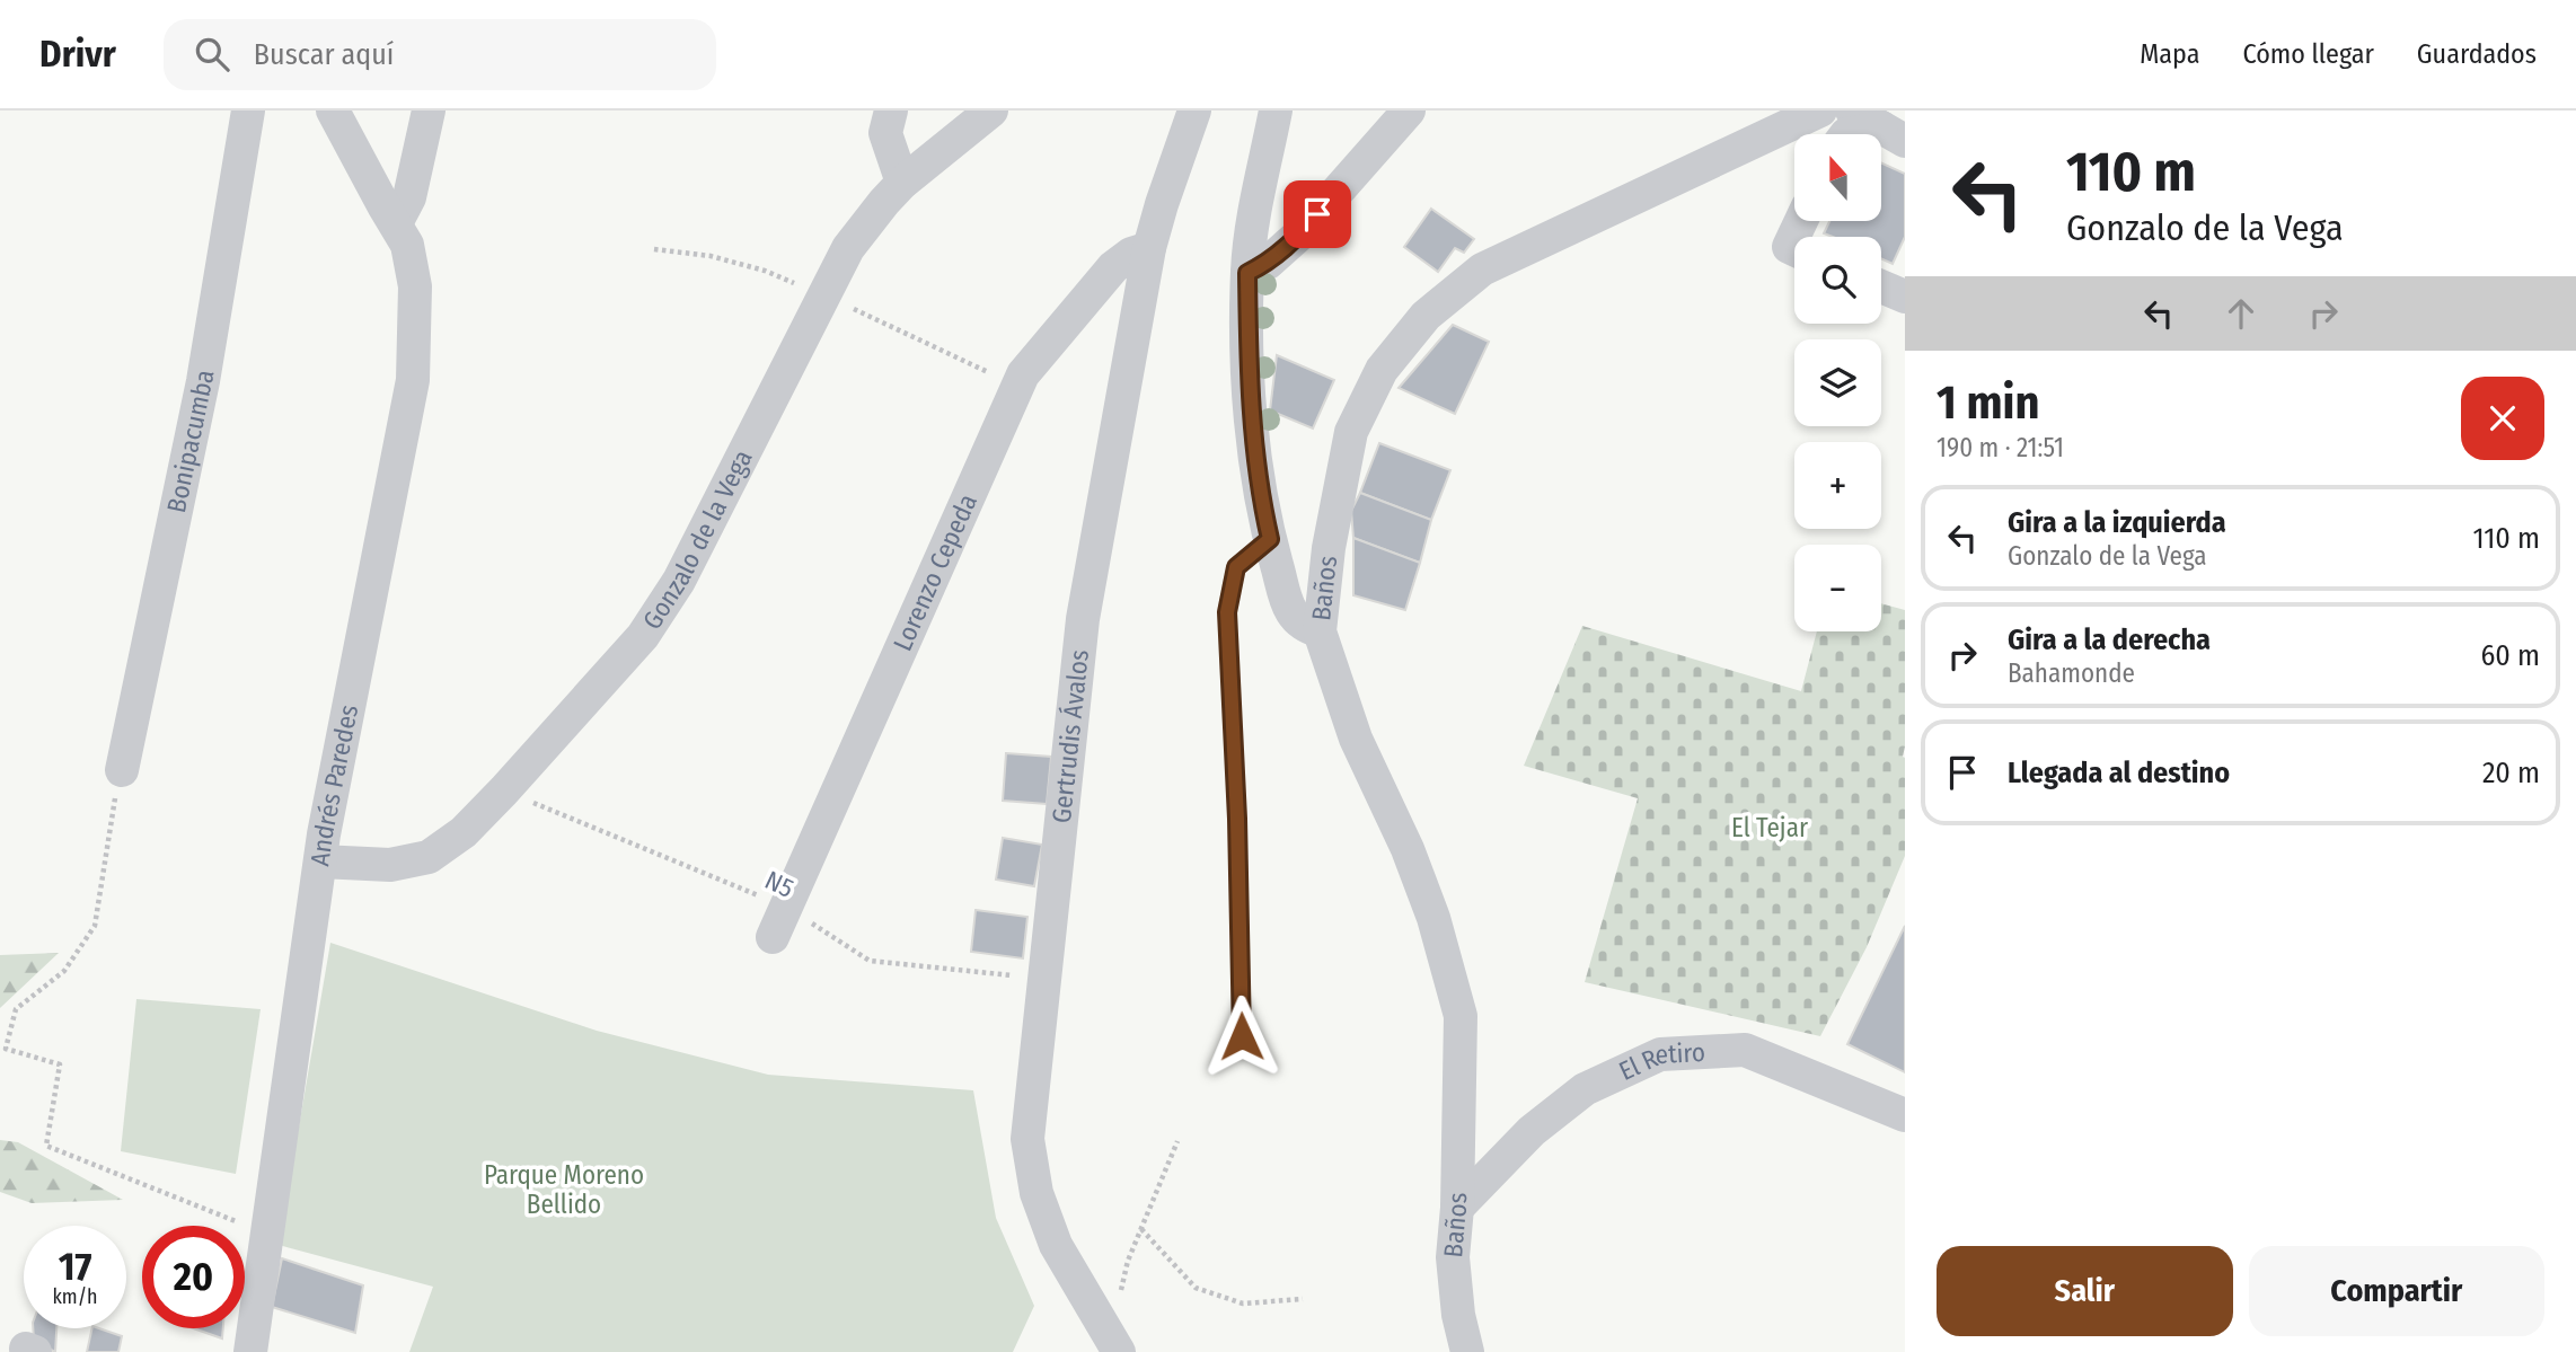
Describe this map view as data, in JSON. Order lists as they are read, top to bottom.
{
  "streets": {
    "street": [
      "Bonipacumba",
      "Gonzalo de la Vega",
      "Lorenzo Cepeda",
      "Baños",
      "Gertrudis Ávalos",
      "Andrés Paredes",
      "El Retiro"
    ],
    "path": ["N5"]
  },
  "crossings": [
    ["Gonzalo de la Vega", "Andrés Paredes"],
    ["Gonzalo de la Vega", "N5"],
    ["Lorenzo Cepeda", "Gertrudis Ávalos"],
    ["Lorenzo Cepeda", "N5"],
    ["Baños", "El Retiro"],
    ["Gertrudis Ávalos", "N5"]
  ],
  "parks": ["El Tejar", "Parque Moreno Bellido"],
  "north": "top",
  "page": {
    "header": "Drivr",
    "search": "Buscar aquí",
    "nav": ["Mapa", "Cómo llegar", "Guardados"],
    "turn": ["110 m", "Gonzalo de la Vega"],
    "map_buttons": ["+", "−"],
    "heading": ["1 min", "190 m · 21:51"],
    "list": [
      {
        "name": "Gira a la izquierda",
        "note": "Gonzalo de la Vega",
        "value": "110 m"
      },
      {
        "name": "Gira a la derecha",
        "note": "Bahamonde",
        "value": "60 m"
      },
      {
        "name": "Llegada al destino",
        "value": "20 m"
      }
    ],
    "speed": "17 km/h",
    "limit": "20",
    "buttons": ["Salir", "Compartir"]
  }
}
